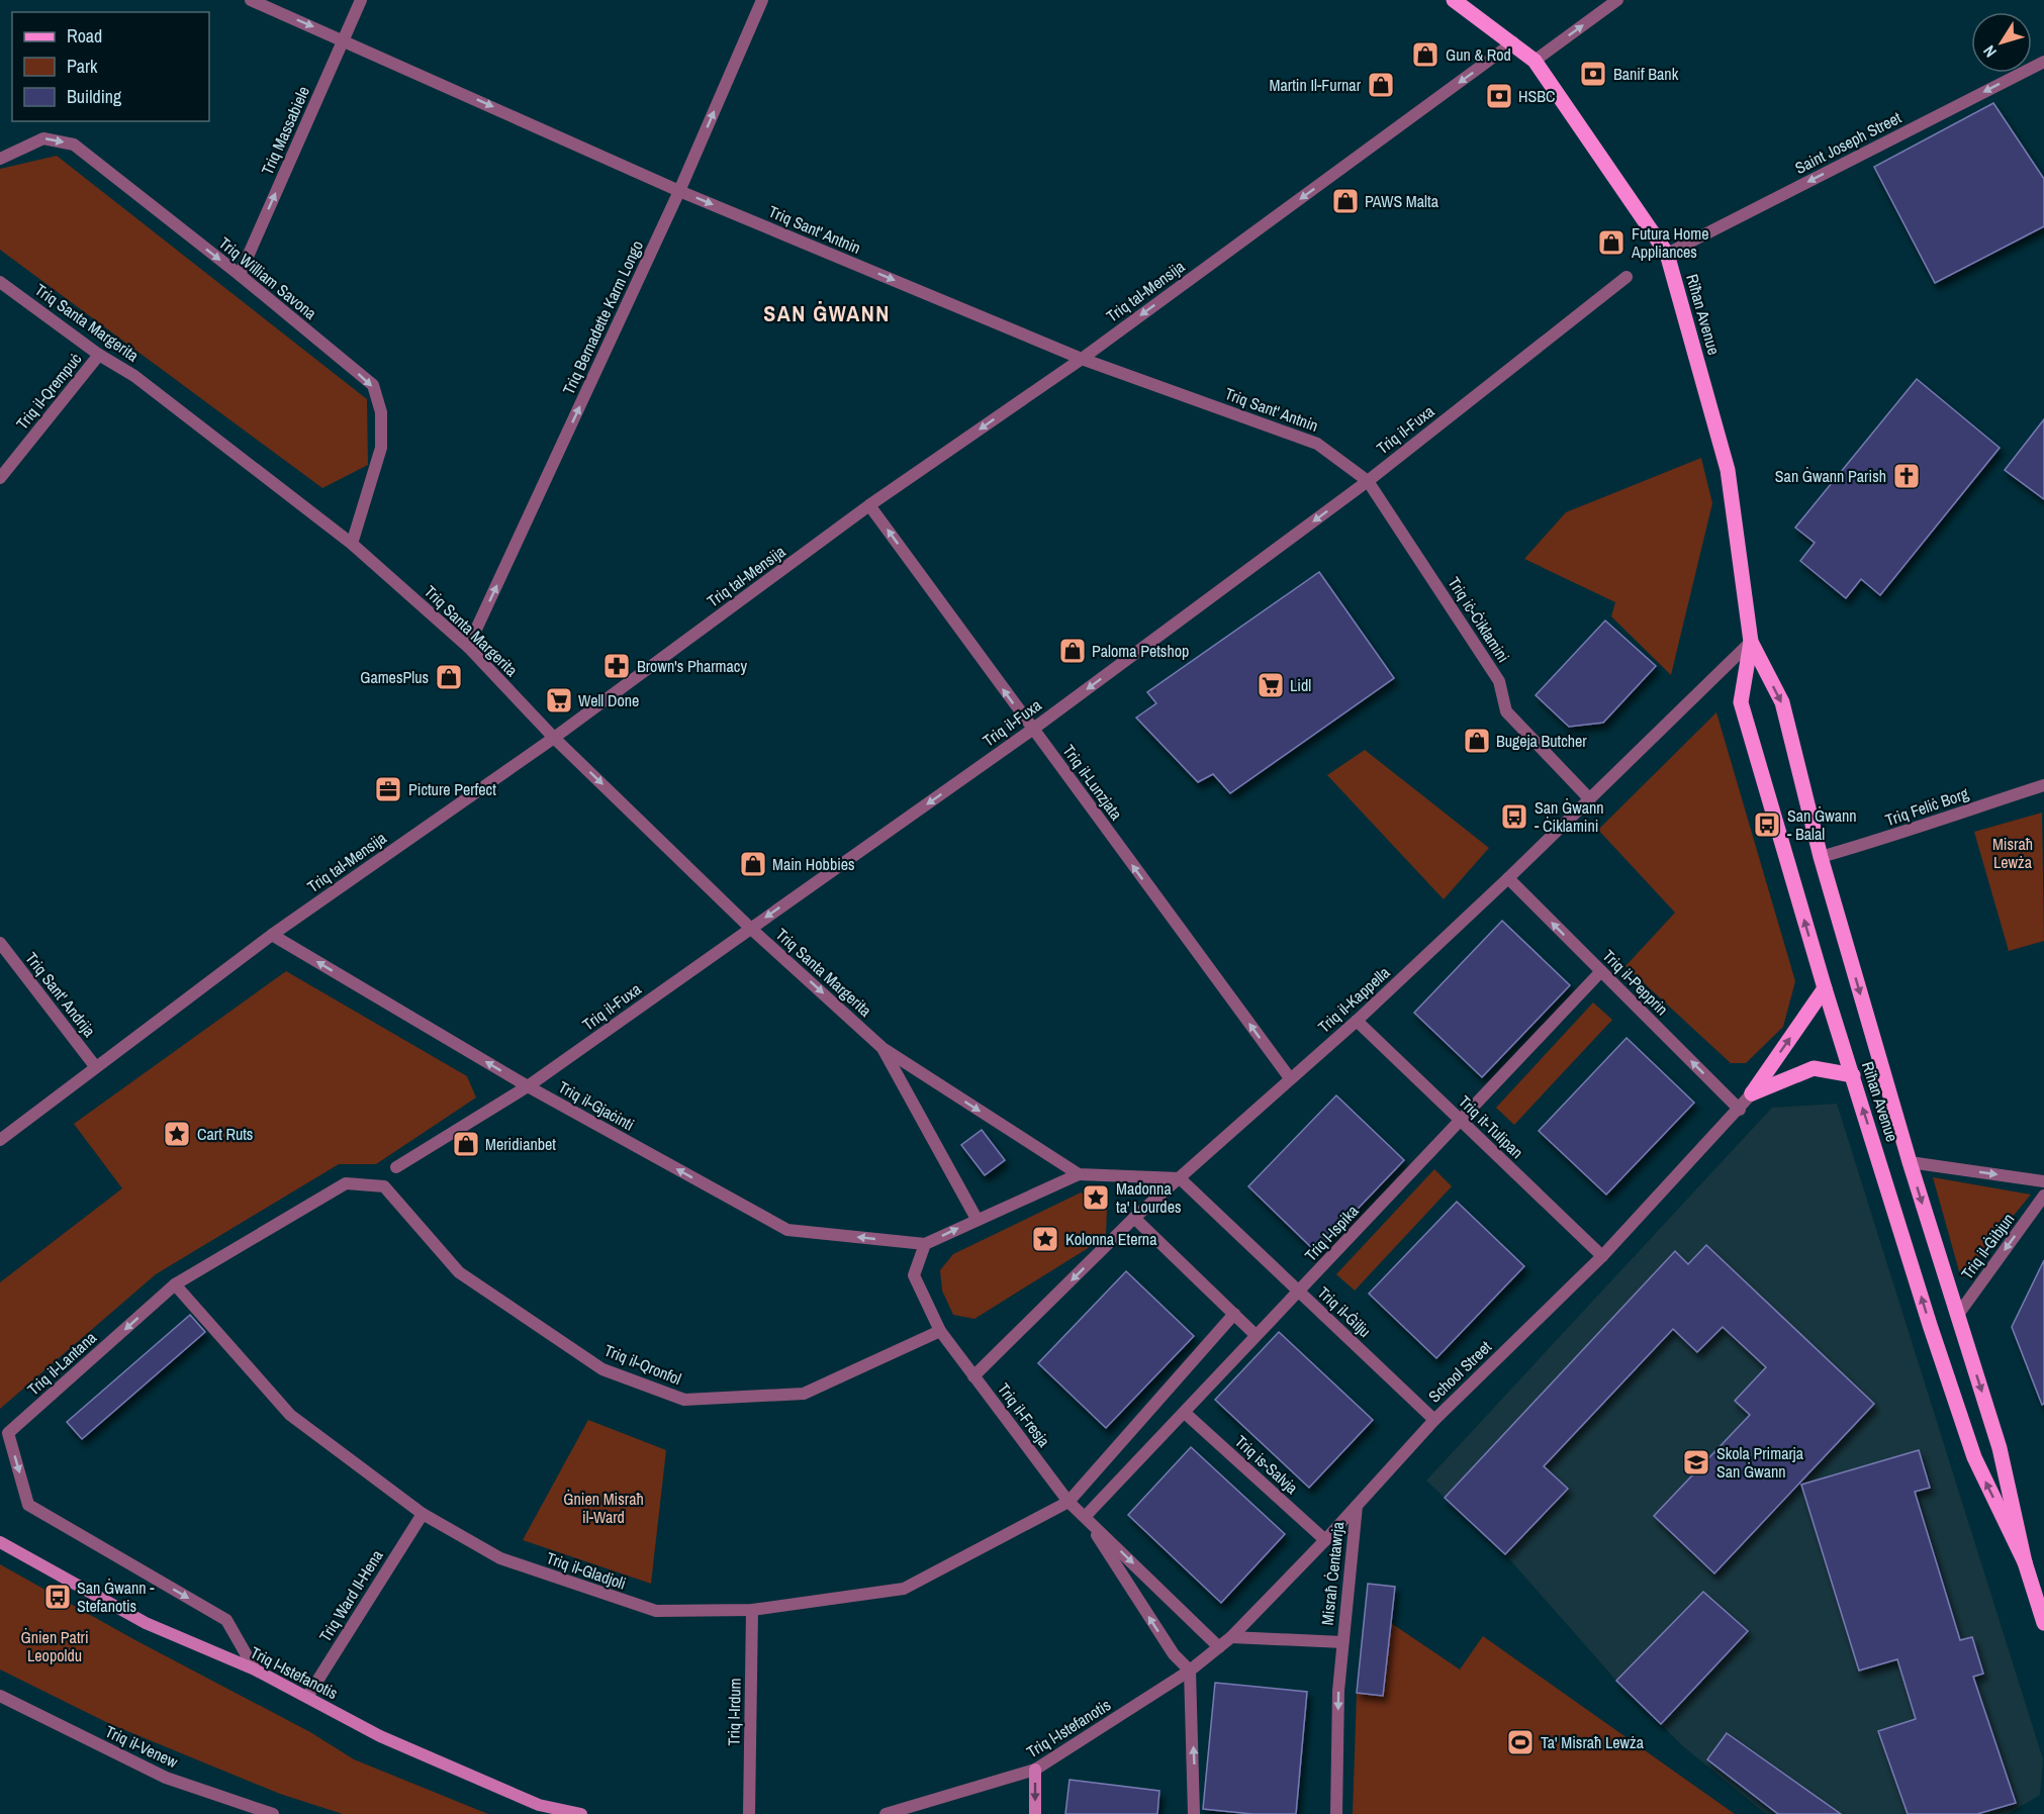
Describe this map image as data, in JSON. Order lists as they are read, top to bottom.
{
  "streets": {
    "main road": ["Riħan Avenue"],
    "street": [
      "Triq Massabiele",
      "Saint Joseph Street",
      "Triq Sant' Antnin",
      "Triq William Savona",
      "Triq tal-Mensija",
      "Triq Bernadette Karm Longo",
      "Triq Santa Margerita",
      "Triq il-Qrempuċ",
      "Triq il-Fuxa",
      "Triq iċ-Ċiklamini",
      "Triq il-Lunzjata",
      "Triq Feliċ Borg",
      "Triq il-Pepprin",
      "Triq Sant' Andrija",
      "Triq il-Kappella",
      "Triq il-Gjaċinti",
      "Triq it-Tulipan",
      "Triq l-Ispika",
      "Triq il-Ġibjun",
      "Triq il-Ġilju",
      "Triq il-Lantana",
      "Triq il-Qronfol",
      "School Street",
      "Triq il-Fresja",
      "Triq is-Salvja",
      "Triq il-Gladjoli",
      "Misraħ Ċentawrja",
      "Triq Ward Il-Hena",
      "Triq l-Istefanotis",
      "Triq l-Irdum",
      "Triq il-Venew"
    ]
  },
  "crossings": [
    ["Triq Massabiele", "Triq Sant' Antnin"],
    ["Triq Massabiele", "Triq William Savona"],
    ["Saint Joseph Street", "Riħan Avenue"],
    ["Triq Sant' Antnin", "Triq tal-Mensija"],
    ["Triq Sant' Antnin", "Triq Bernadette Karm Longo"],
    ["Triq Sant' Antnin", "Triq il-Fuxa"],
    ["Triq Sant' Antnin", "Triq iċ-Ċiklamini"],
    ["Triq William Savona", "Triq Santa Margerita"],
    ["Triq tal-Mensija", "Riħan Avenue"],
    ["Triq tal-Mensija", "Triq Santa Margerita"],
    ["Triq tal-Mensija", "Triq il-Lunzjata"],
    ["Triq tal-Mensija", "Triq Sant' Andrija"],
    ["Triq tal-Mensija", "Triq il-Gjaċinti"],
    ["Riħan Avenue", "Triq Feliċ Borg"],
    ["Riħan Avenue", "Triq il-Kappella"],
    ["Riħan Avenue", "Triq il-Ġibjun"],
    ["Triq Bernadette Karm Longo", "Triq Santa Margerita"],
    ["Triq Santa Margerita", "Triq il-Qrempuċ"],
    ["Triq Santa Margerita", "Triq il-Fuxa"],
    ["Triq il-Fuxa", "Triq iċ-Ċiklamini"],
    ["Triq il-Fuxa", "Triq il-Lunzjata"],
    ["Triq il-Fuxa", "Triq il-Gjaċinti"],
    ["Triq iċ-Ċiklamini", "Triq il-Kappella"],
    ["Triq il-Lunzjata", "Triq il-Kappella"],
    ["Triq il-Pepprin", "Triq il-Kappella"],
    ["Triq il-Pepprin", "Triq l-Ispika"],
    ["Triq il-Pepprin", "School Street"],
    ["Triq il-Kappella", "Triq it-Tulipan"],
    ["Triq il-Kappella", "Triq il-Ġilju"],
    ["Triq il-Kappella", "Triq il-Fresja"],
    ["Triq it-Tulipan", "Triq l-Ispika"],
    ["Triq it-Tulipan", "School Street"],
    ["Triq l-Ispika", "Triq il-Ġilju"],
    ["Triq l-Ispika", "Triq il-Fresja"],
    ["Triq l-Ispika", "Triq is-Salvja"],
    ["Triq il-Ġilju", "School Street"],
    ["Triq il-Lantana", "Triq il-Qronfol"],
    ["Triq il-Lantana", "Triq il-Gladjoli"],
    ["Triq il-Lantana", "Triq l-Istefanotis"],
    ["Triq il-Qronfol", "Triq il-Fresja"],
    ["School Street", "Triq il-Fresja"],
    ["School Street", "Triq is-Salvja"],
    ["School Street", "Misraħ Ċentawrja"],
    ["School Street", "Triq l-Istefanotis"],
    ["Triq il-Fresja", "Triq il-Gladjoli"],
    ["Triq il-Fresja", "Triq l-Istefanotis"],
    ["Triq il-Gladjoli", "Triq Ward Il-Hena"],
    ["Triq il-Gladjoli", "Triq l-Irdum"],
    ["Triq Ward Il-Hena", "Triq l-Istefanotis"]
  ],
  "one_way": [
    "Triq Massabiele",
    "Saint Joseph Street",
    "Triq Sant' Antnin",
    "Triq William Savona",
    "Triq tal-Mensija",
    "Triq Bernadette Karm Longo",
    "Triq Santa Margerita",
    "Triq il-Fuxa",
    "Triq il-Lunzjata",
    "Triq il-Pepprin",
    "Triq il-Gjaċinti",
    "Triq il-Ġibjun"
  ],
  "districts": ["SAN ĠWANN"],
  "parks": ["Misraħ Lewża", "Ġnien Misraħ il-Ward", "Ġnien Patri Leopoldu"],
  "places": {
    "shop": [
      "Gun & Rod",
      "Martin Il-Furnar",
      "PAWS Malta",
      "Futura Home Appliances",
      "Paloma Petshop",
      "GamesPlus",
      "Bugeja Butcher",
      "Main Hobbies",
      "Meridianbet"
    ],
    "bank": ["Banif Bank", "HSBC"],
    "church": ["San Ġwann Parish"],
    "pharmacy": ["Brown's Pharmacy"],
    "supermarket": ["Lidl", "Well Done"],
    "office": ["Picture Perfect"],
    "bus stop": ["San Ġwann - Ċiklamini", "San Ġwann - Balal", "San Ġwann - Stefanotis"],
    "place": ["Cart Ruts", "Madonna ta' Lourdes", "Kolonna Eterna"],
    "school or university": ["Skola Primarja San Ġwann"],
    "sports": ["Ta' Misraħ Lewża"]
  },
  "legend": ["Road", "Park", "Building"],
  "north": "bottom left"
}
